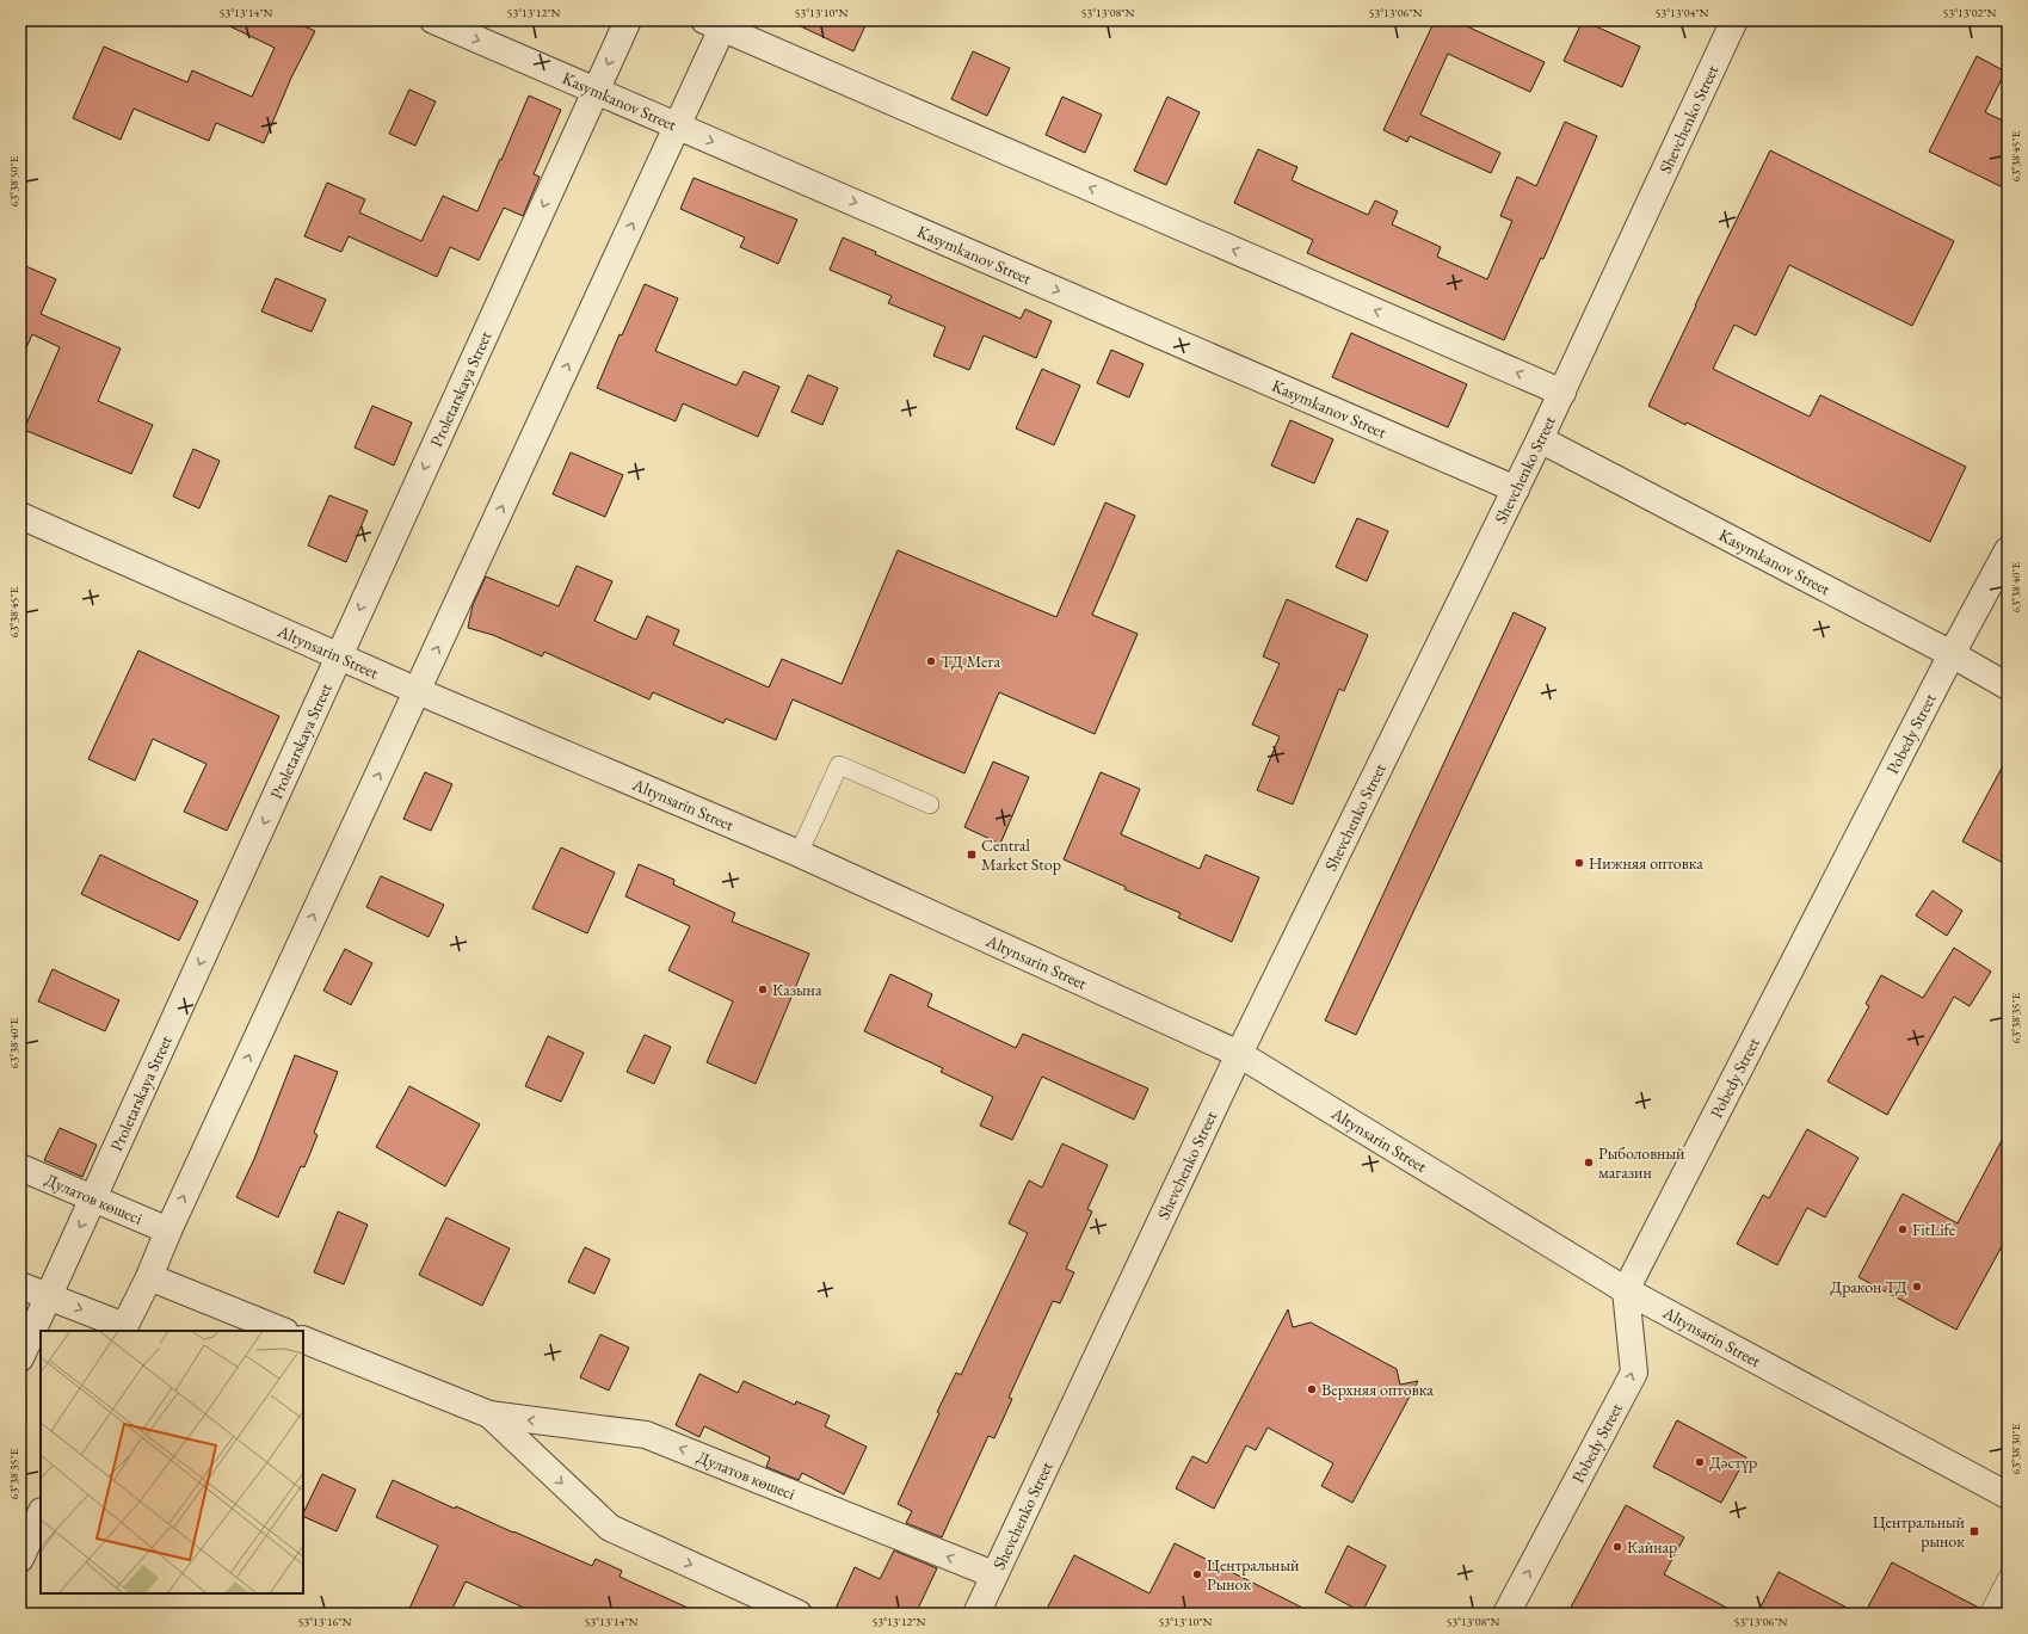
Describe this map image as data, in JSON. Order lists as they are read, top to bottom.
{
  "streets": {
    "street": [
      "Kasymkanov Street",
      "Shevchenko Street",
      "Proletarskaya Street",
      "Altynsarin Street",
      "Pobedy Street",
      "Дулатов көшесі"
    ]
  },
  "crossings": [
    ["Kasymkanov Street", "Shevchenko Street"],
    ["Kasymkanov Street", "Proletarskaya Street"],
    ["Kasymkanov Street", "Pobedy Street"],
    ["Shevchenko Street", "Altynsarin Street"],
    ["Shevchenko Street", "Дулатов көшесі"],
    ["Proletarskaya Street", "Altynsarin Street"],
    ["Proletarskaya Street", "Дулатов көшесі"],
    ["Altynsarin Street", "Pobedy Street"]
  ],
  "places": {
    "other": [
      "ТД Мега",
      "Нижняя оптовка",
      "Казына",
      "Рыболовный магазин",
      "FitLife",
      "Дракон ТД",
      "Верхняя оптовка",
      "Дәстүр",
      "Кайнар",
      "Центральный Рынок"
    ],
    "transit": ["Central Market Stop", "Центральный рынок"]
  },
  "coordinates": [
    "53°13'14\"N",
    "53°13'12\"N",
    "53°13'10\"N",
    "53°13'08\"N",
    "53°13'06\"N",
    "53°13'04\"N",
    "53°13'02\"N",
    "63°38'45\"E",
    "63°38'50\"E",
    "63°38'40\"E",
    "63°38'35\"E",
    "63°38'30\"E",
    "53°13'16\"N"
  ]
}
